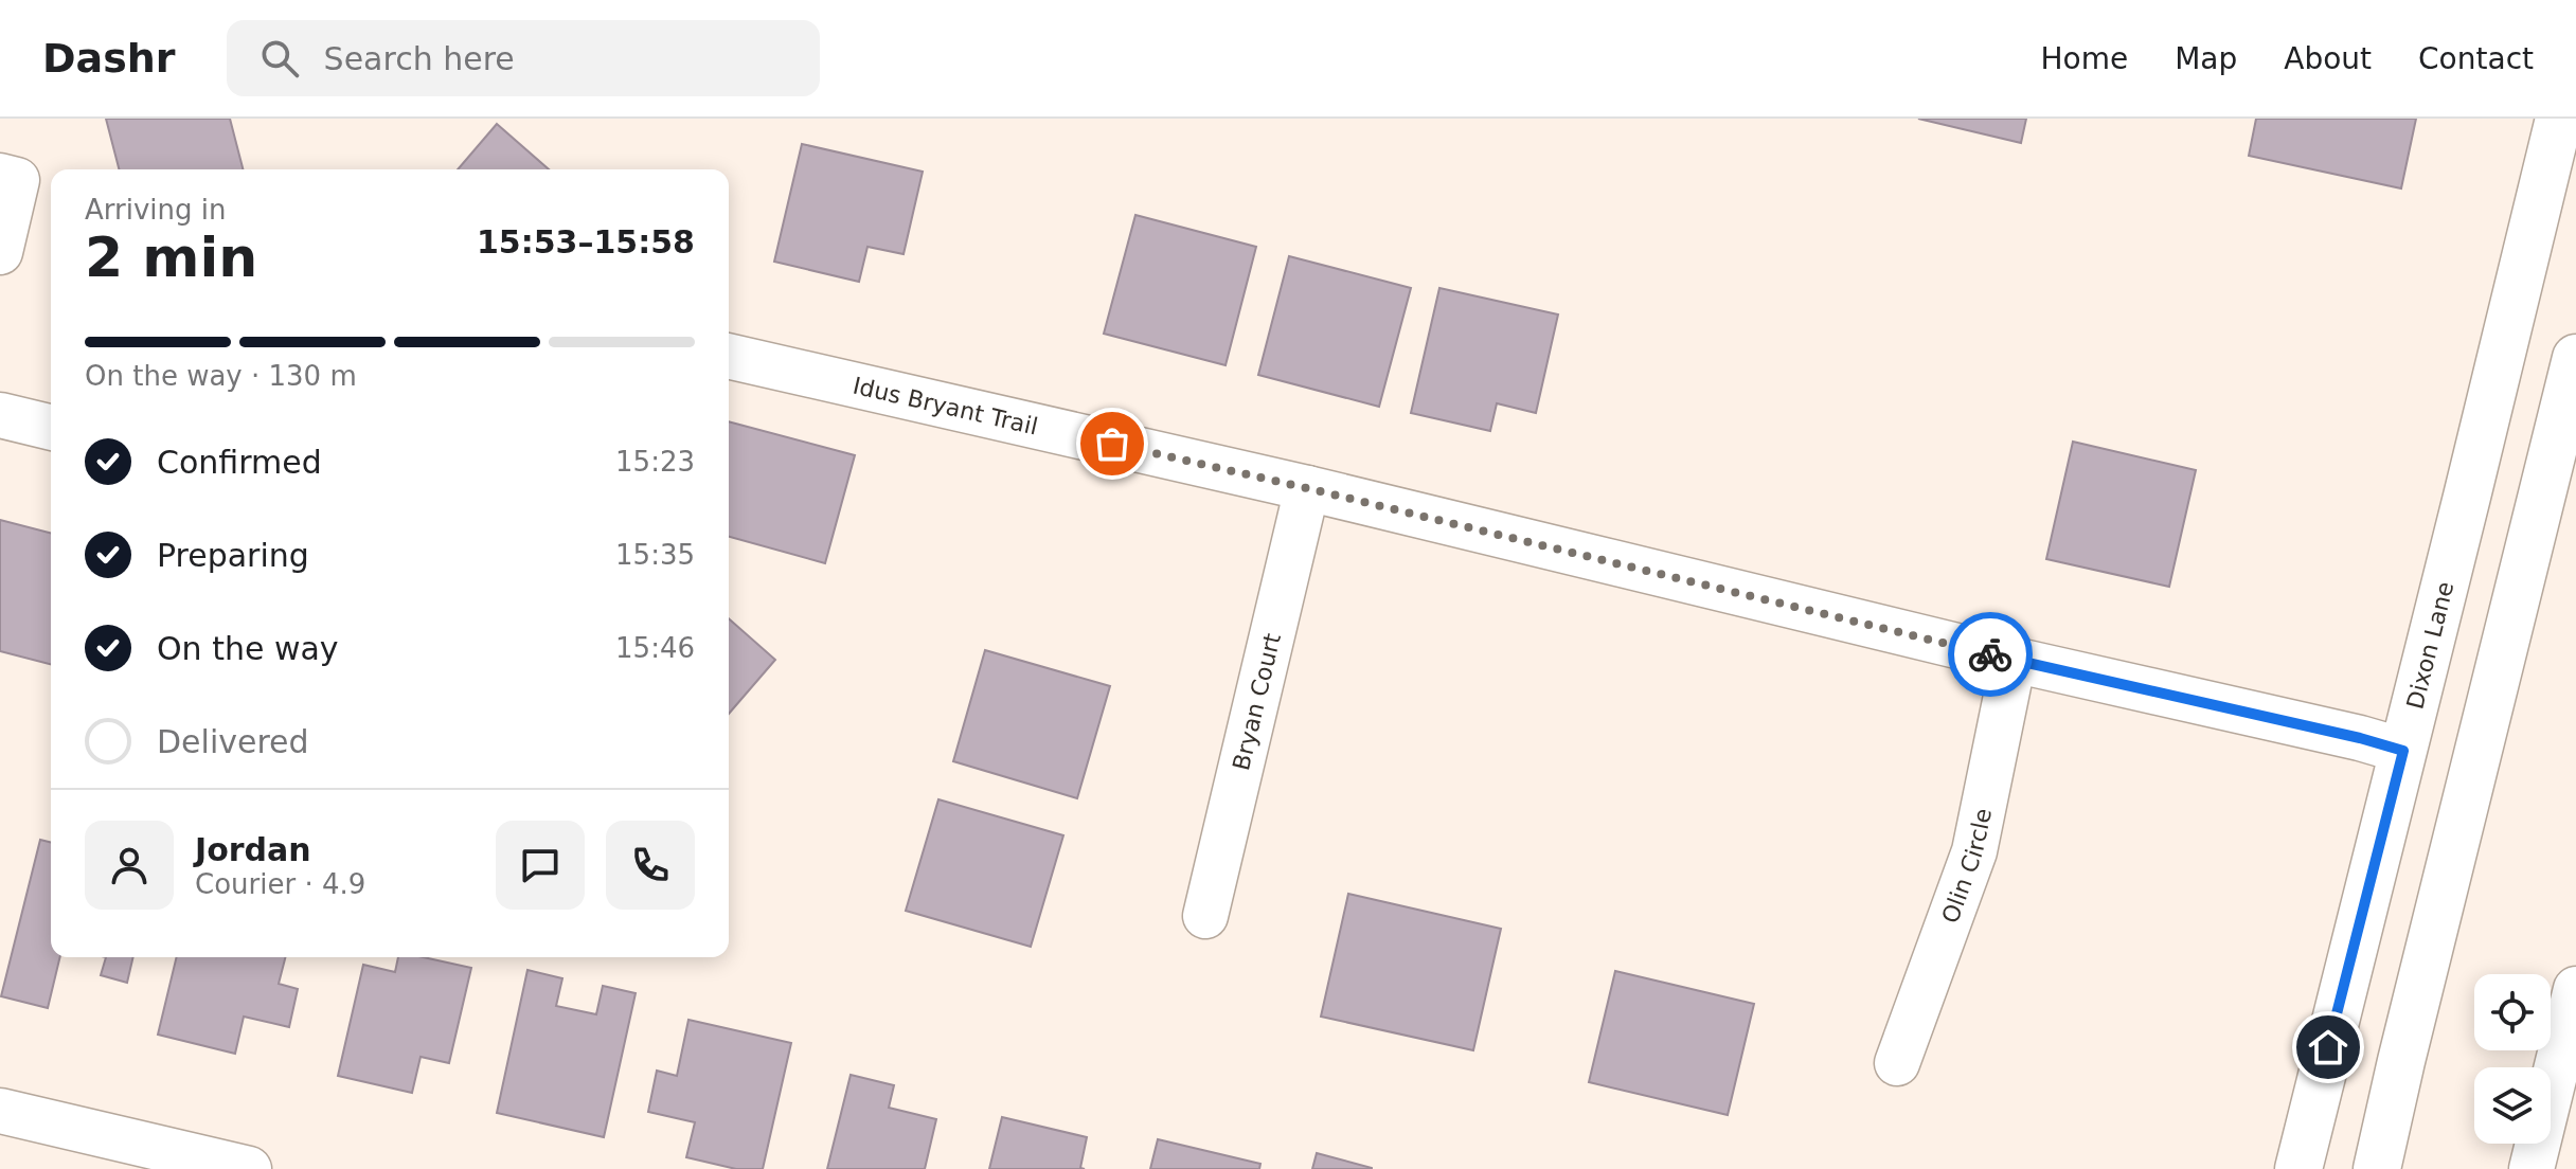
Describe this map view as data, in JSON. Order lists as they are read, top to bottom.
{
  "streets": {
    "main road": ["Dixon Lane"],
    "street": ["Idus Bryant Trail", "Bryan Court", "Olin Circle"]
  },
  "crossings": [
    ["Idus Bryant Trail", "Dixon Lane"],
    ["Idus Bryant Trail", "Bryan Court"],
    ["Idus Bryant Trail", "Olin Circle"]
  ],
  "page": {
    "header": "Dashr",
    "search": "Search here",
    "nav": [
      "Home",
      "Map",
      "About",
      "Contact"
    ],
    "heading": ["2 min", "Arriving in", "15:53–15:58"],
    "panel": ["Jordan", "Courier · 4.9"],
    "bar": "On the way · 130 m",
    "list": [
      ["Confirmed", "15:23"],
      ["Preparing", "15:35"],
      ["On the way", "15:46"],
      "Delivered"
    ]
  }
}
